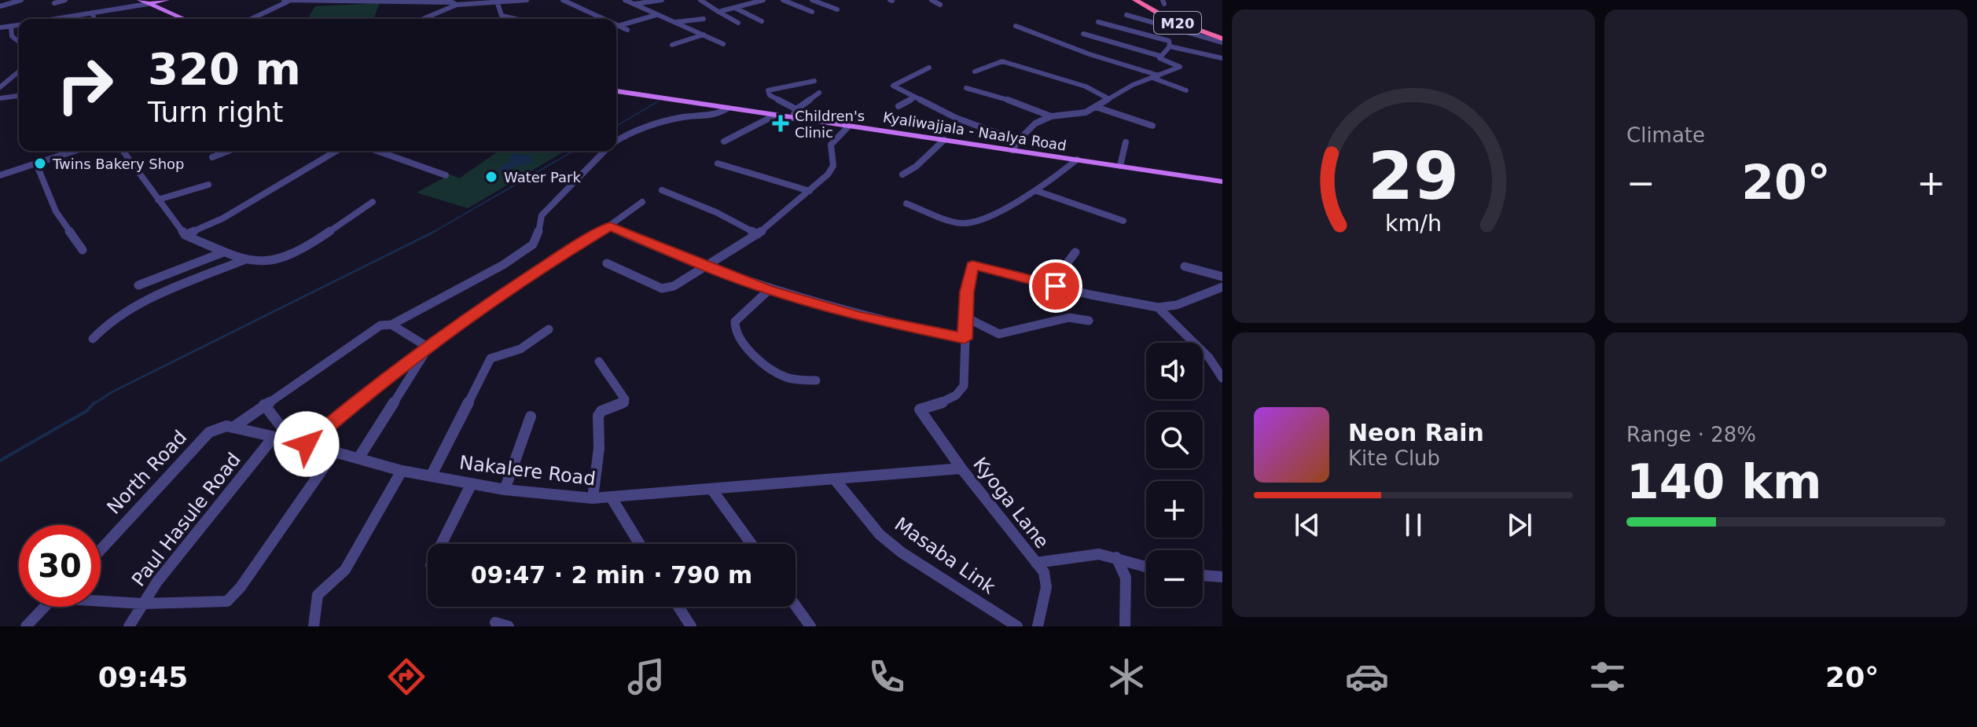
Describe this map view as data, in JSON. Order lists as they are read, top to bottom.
{
  "streets": {
    "highway": ["M20"],
    "main road": ["Kyaliwajjala - Naalya Road"],
    "street": [
      "Nakalere Road",
      "North Road",
      "Kyoga Lane",
      "Paul Hasule Road",
      "Masaba Link"
    ]
  },
  "crossings": [
    ["Nakalere Road", "North Road"],
    ["Nakalere Road", "Kyoga Lane"],
    ["Nakalere Road", "Paul Hasule Road"],
    ["Nakalere Road", "Masaba Link"]
  ],
  "places": {
    "health": ["Children's Clinic"],
    "other": ["Twins Bakery Shop", "Water Park"]
  },
  "page": {
    "tile": [
      "Climate",
      ["Range · 28%", "140 km"]
    ],
    "turn": ["320 m", "Turn right"],
    "heat": ["−", "20°", "+"],
    "map_buttons": ["+", "−"],
    "song": ["Neon Rain", "Kite Club"],
    "limit": "30",
    "trip": "09:47 · 2 min · 790 m",
    "tabs": ["09:45", "20°"],
    "gauge": ["29", "km/h"]
  }
}
